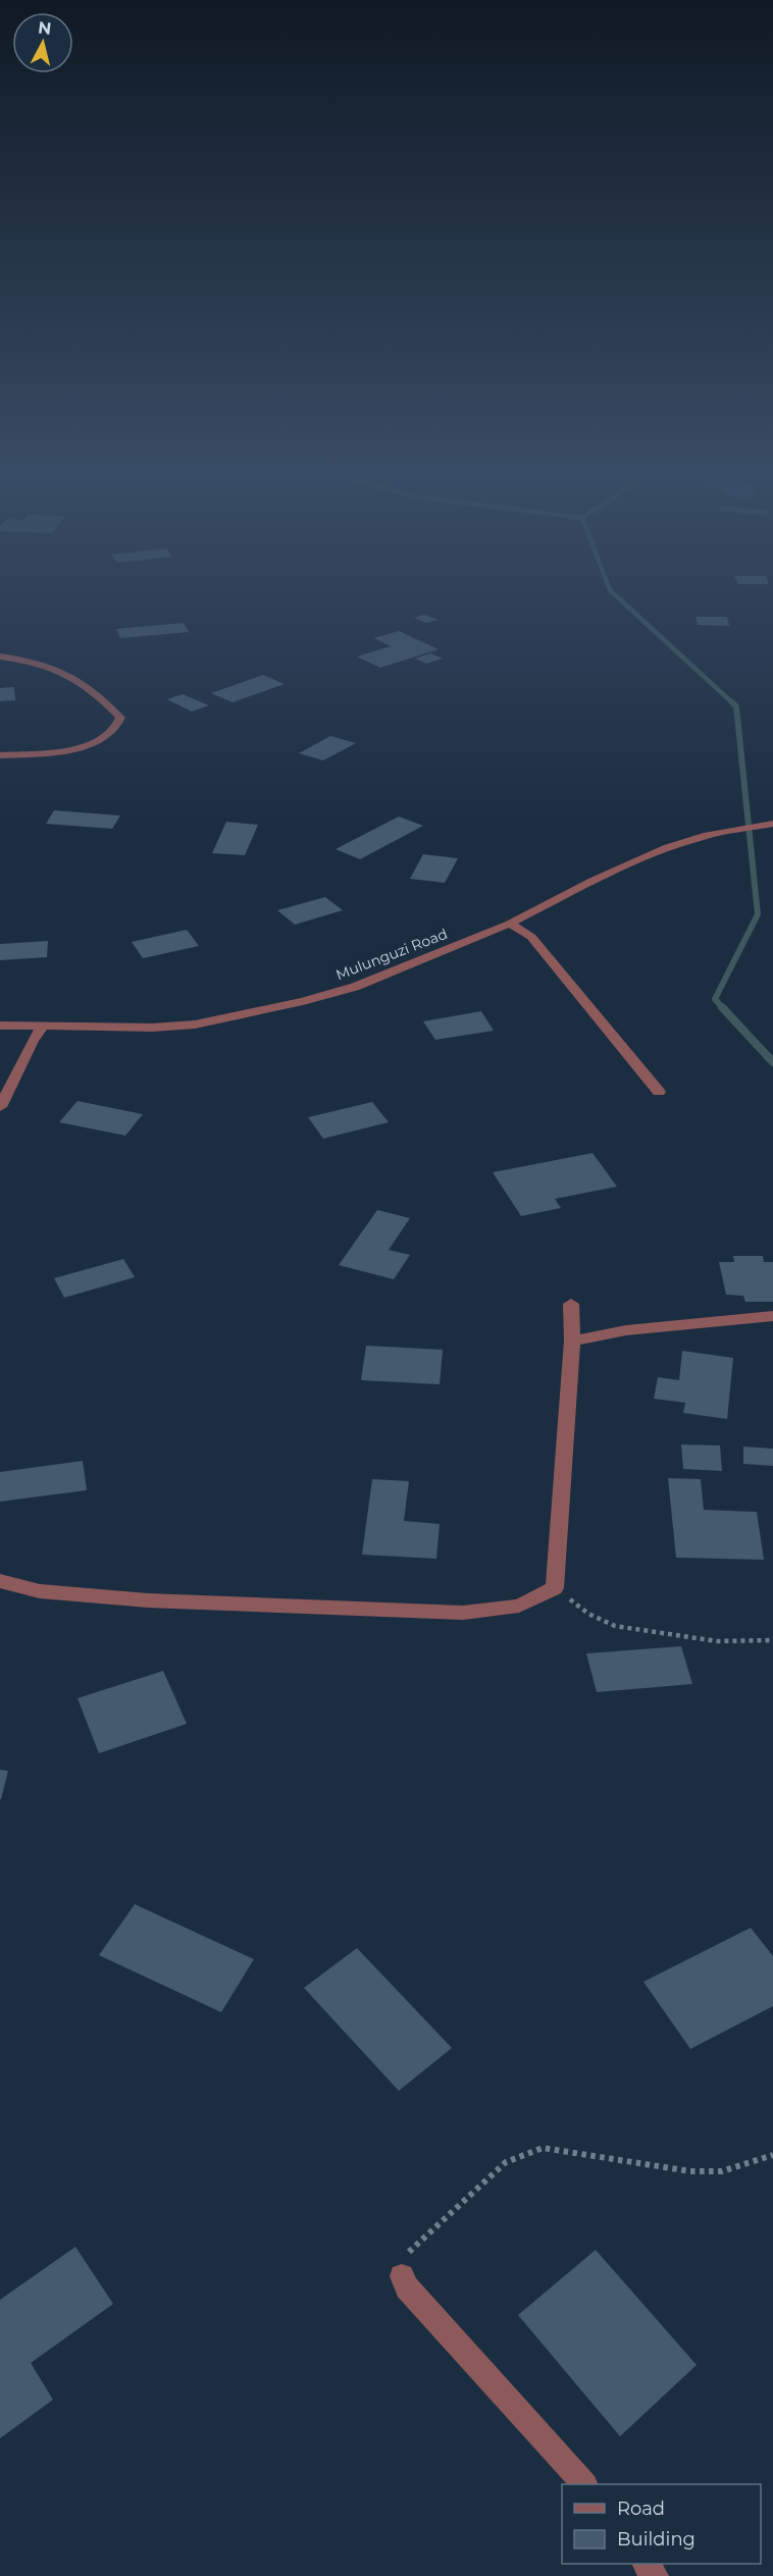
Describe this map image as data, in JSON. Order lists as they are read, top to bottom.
{
  "streets": {
    "street": ["Mulunguzi Road"]
  },
  "legend": ["Road", "Building"],
  "north": "top"
}
